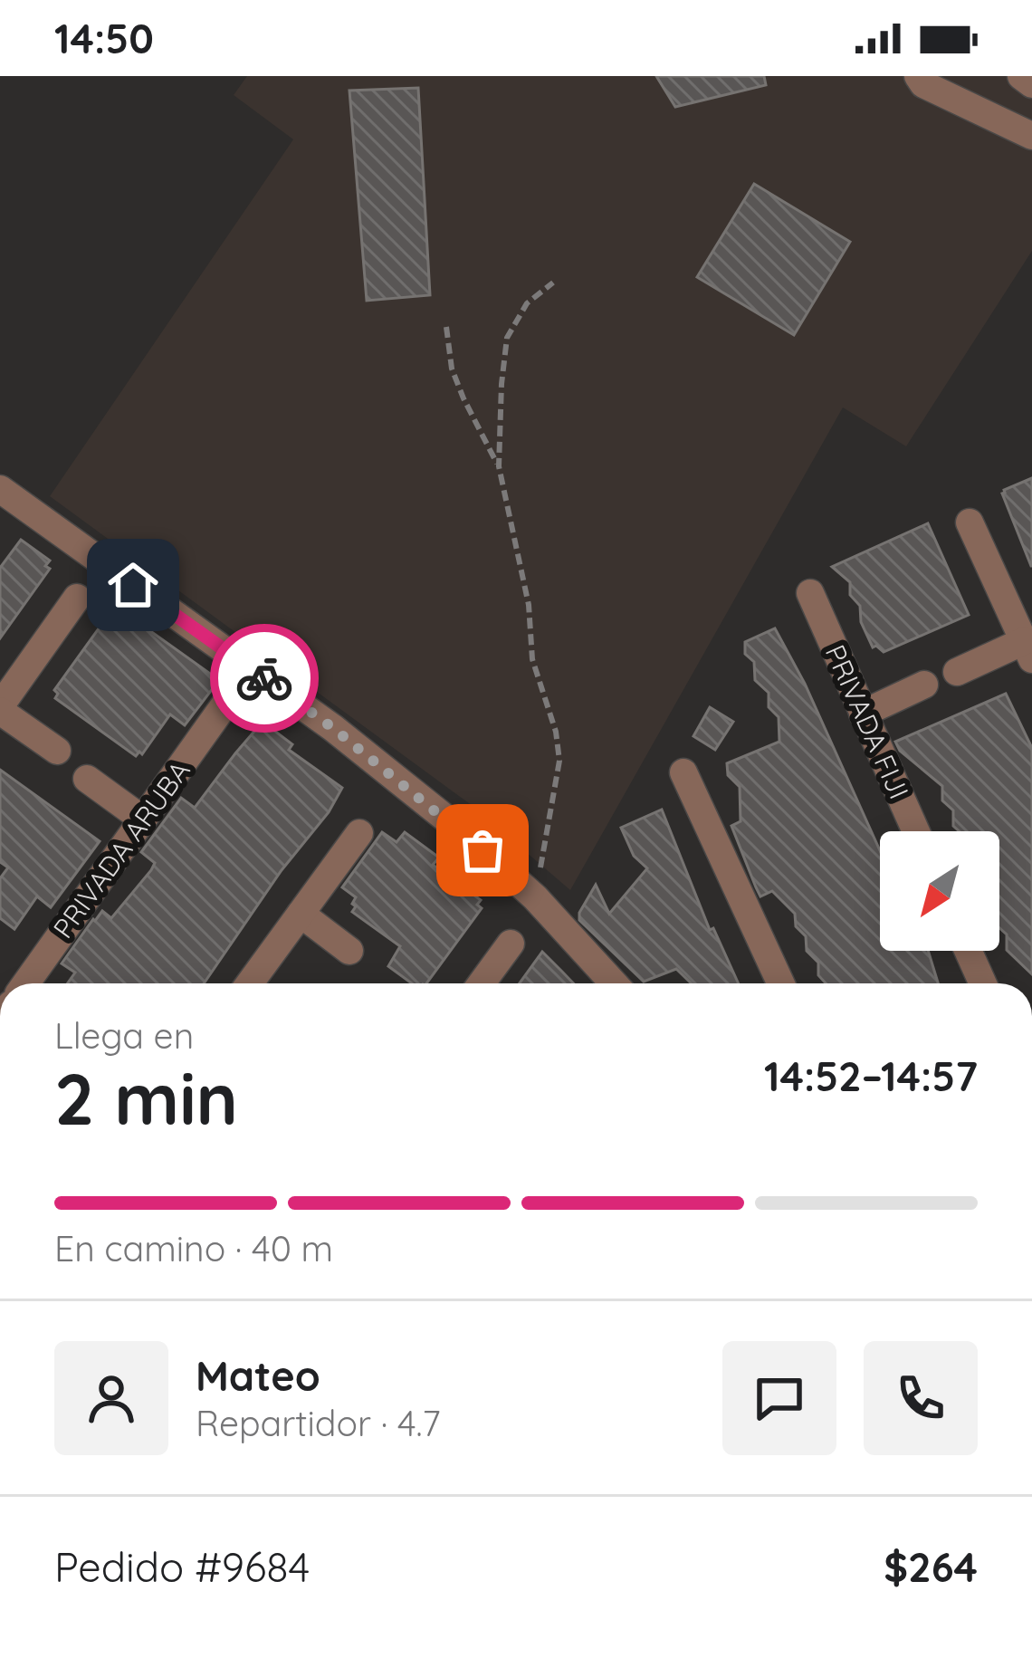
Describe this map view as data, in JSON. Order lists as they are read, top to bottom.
{
  "streets": {
    "street": ["PRIVADA FIJI", "PRIVADA ARUBA"]
  },
  "north": "bottom left",
  "page": {
    "status": "14:50",
    "heading": ["2 min", "Llega en", "14:52–14:57"],
    "panel": [
      "Mateo",
      "Repartidor · 4.7",
      "Pedido #9684",
      "$264"
    ],
    "bar": "En camino · 40 m"
  }
}
